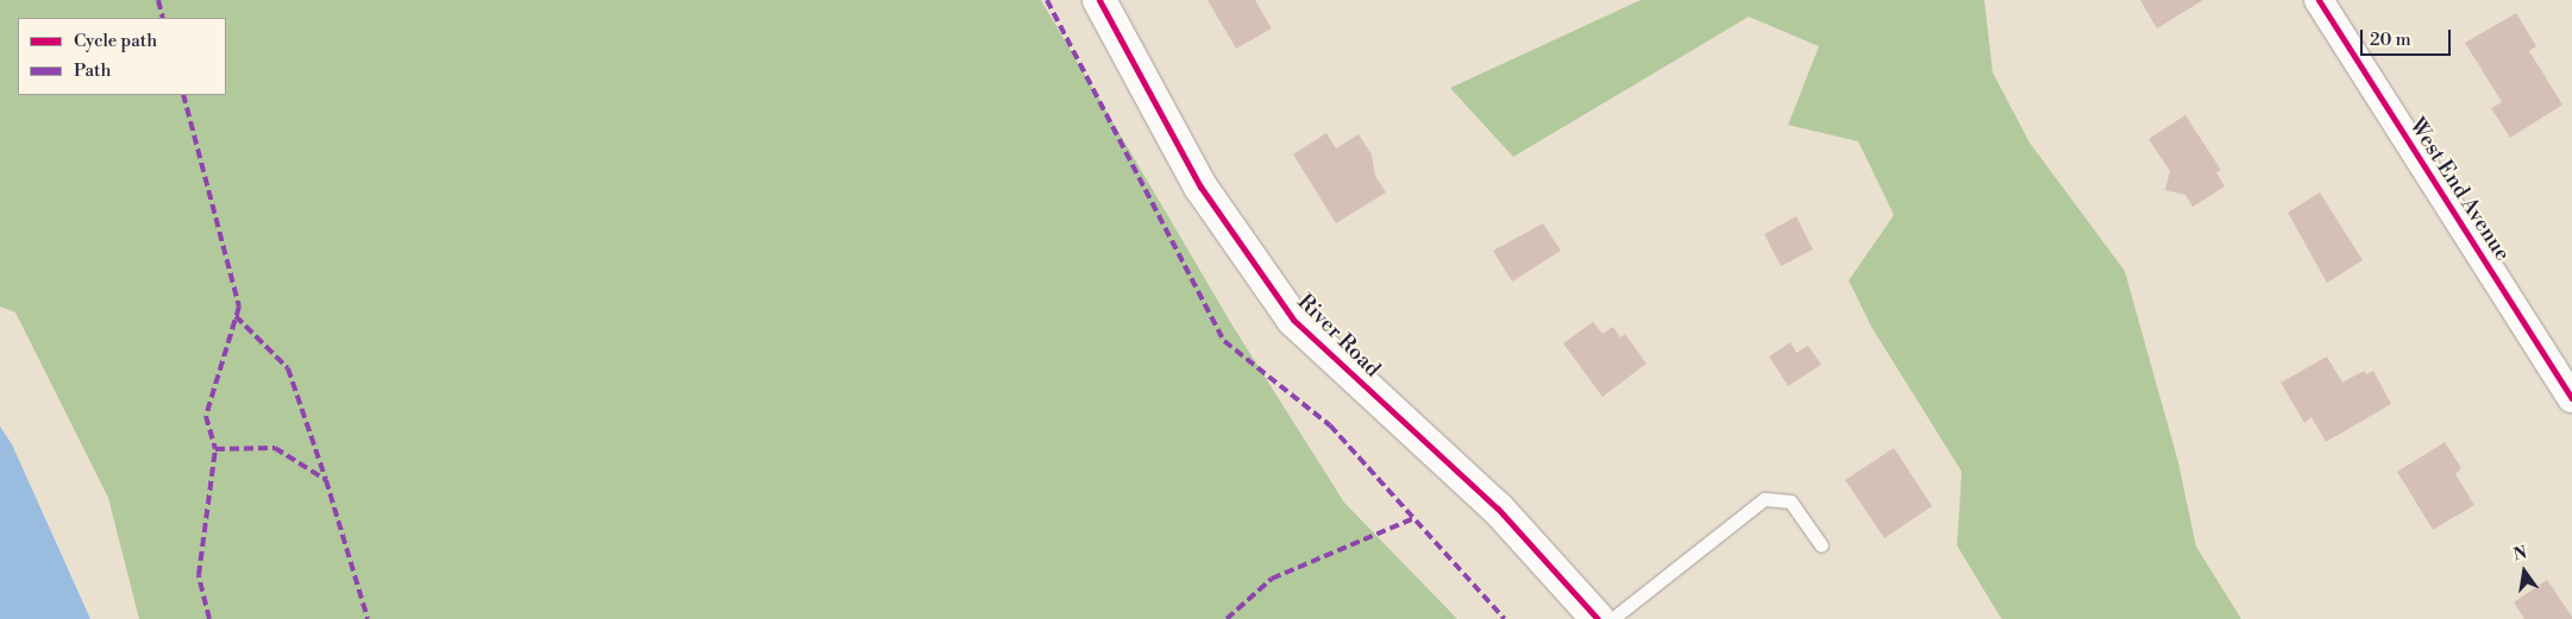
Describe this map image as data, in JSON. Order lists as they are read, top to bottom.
{
  "streets": {
    "street": ["West End Avenue", "River Road"]
  },
  "legend": ["Cycle path", "Path"],
  "scale_bar": "20 m",
  "north": "top"
}
